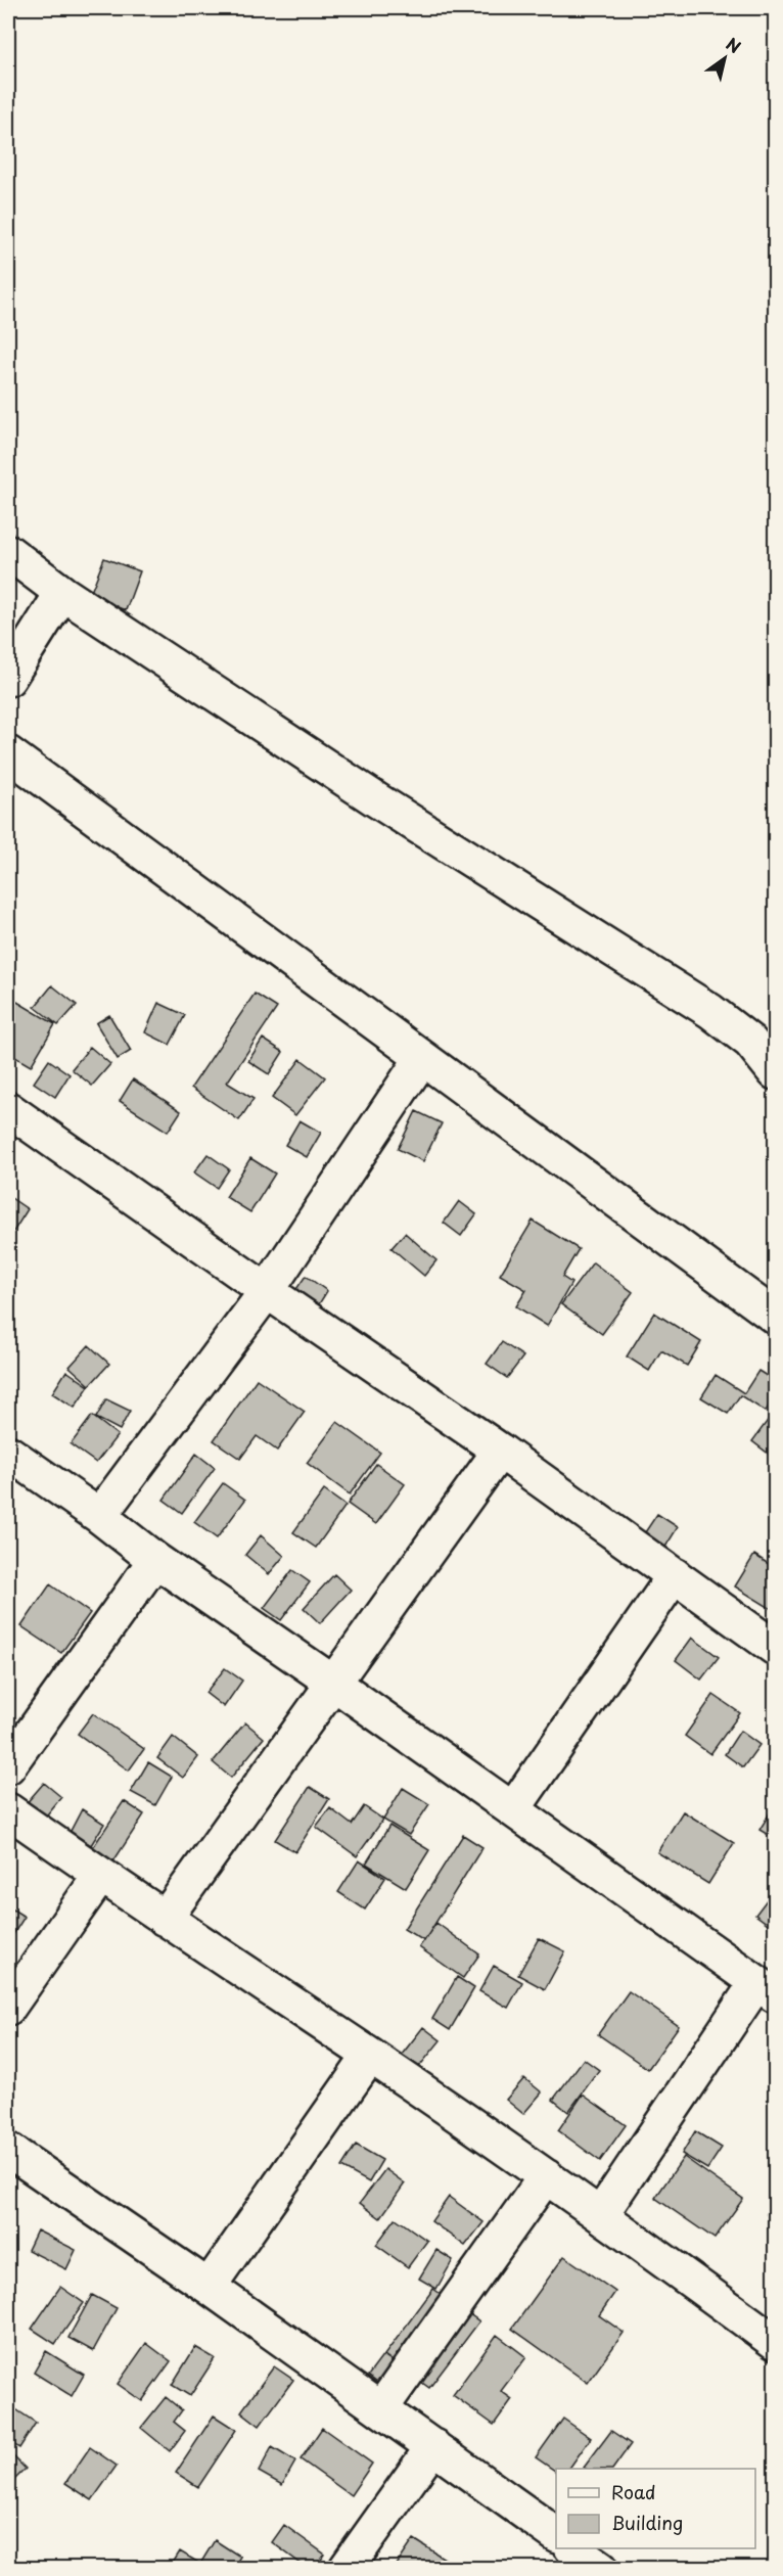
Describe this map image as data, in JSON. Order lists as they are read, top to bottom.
{
  "legend": ["Road", "Building"],
  "north": "top right"
}
